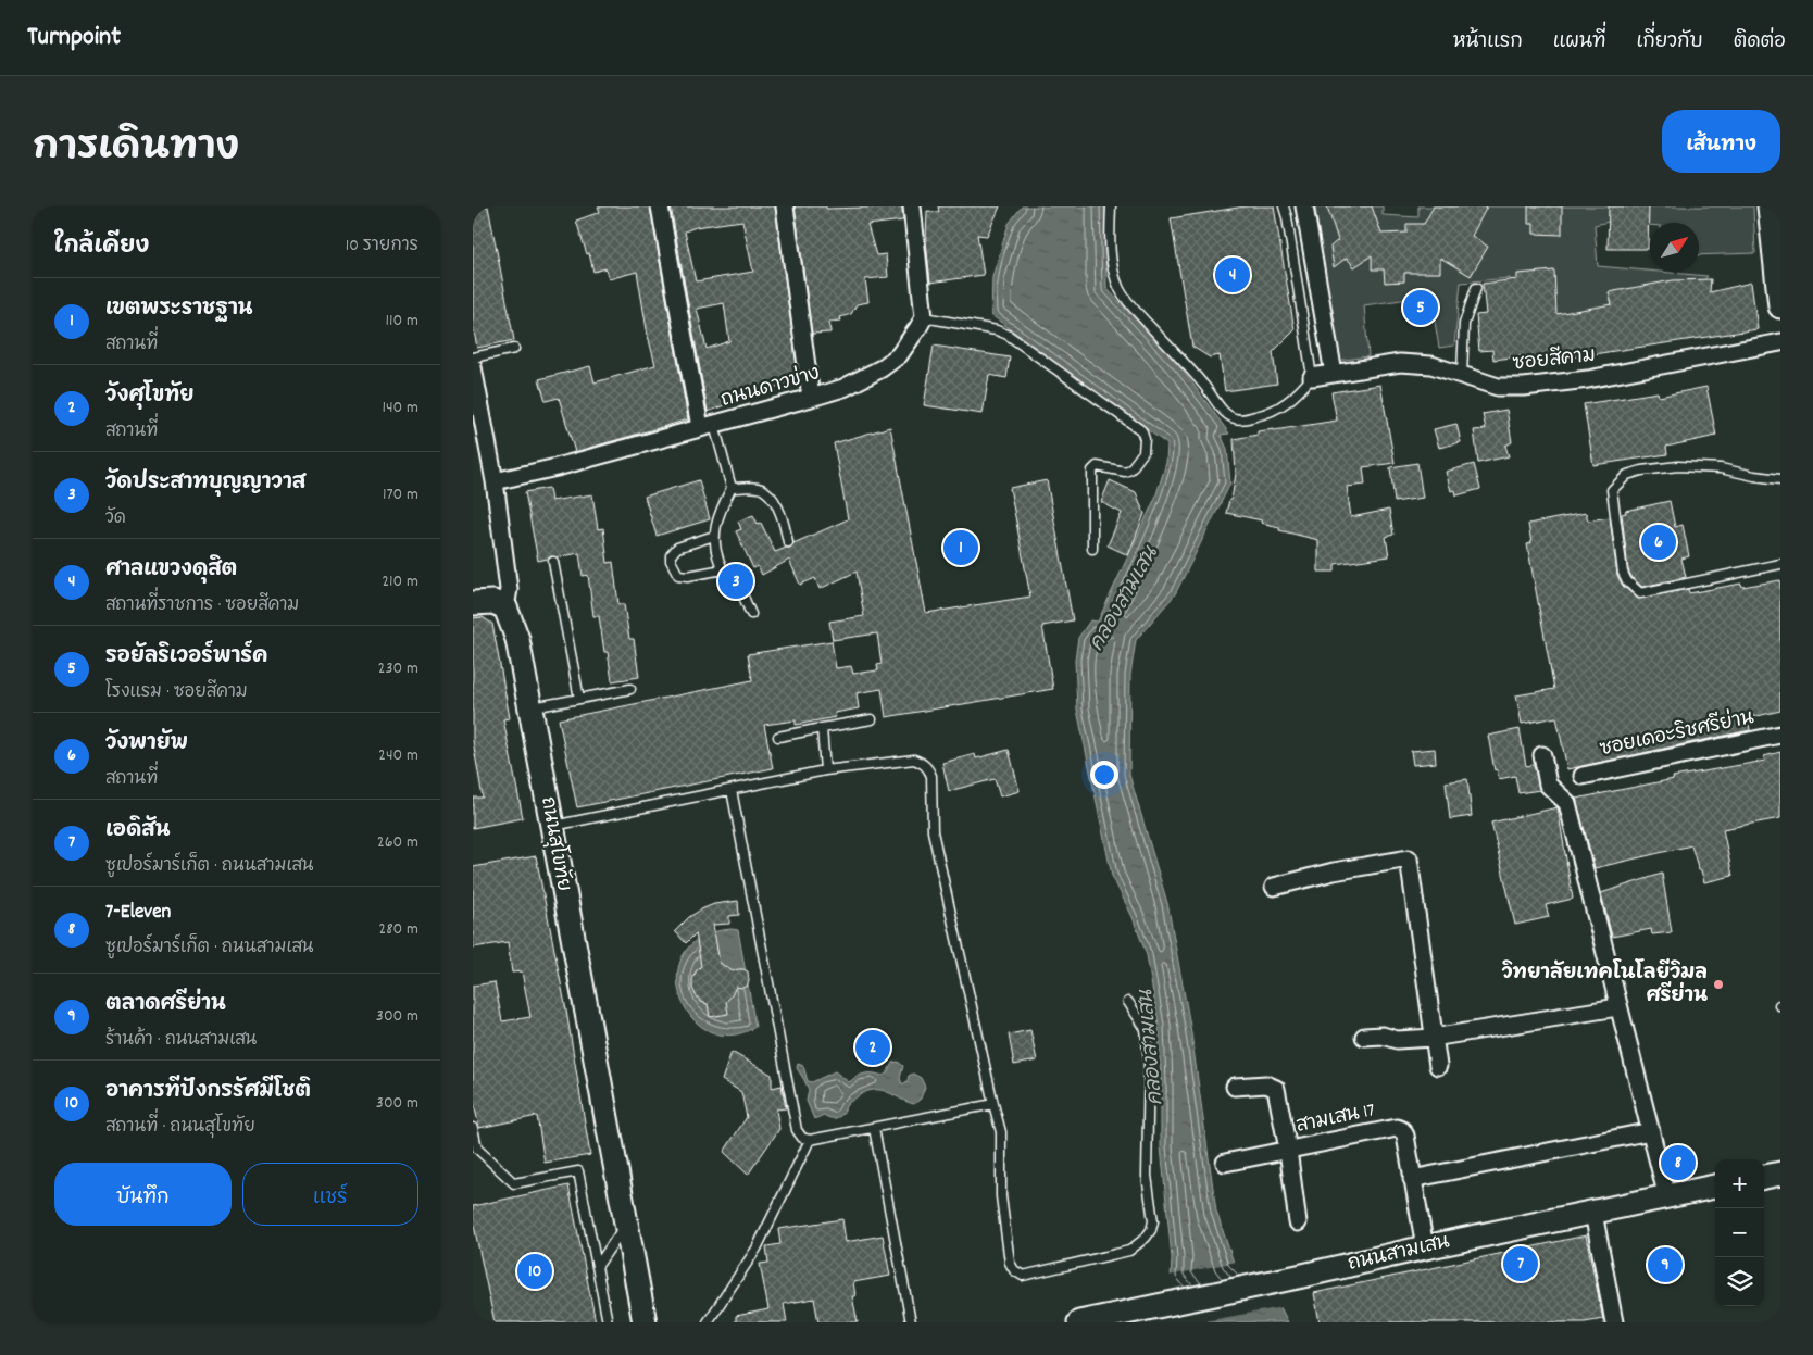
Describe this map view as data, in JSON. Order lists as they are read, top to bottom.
{
  "streets": {
    "street": [
      "ซอยสีคาม",
      "ถนนดาวข่าง",
      "ซอยเดอะริชศรีย่าน",
      "ถนนสุโขทัย",
      "สามเสน 17",
      "ถนนสามเสน"
    ]
  },
  "crossings": [
    ["ถนนดาวข่าง", "ถนนสุโขทัย"],
    ["สามเสน 17", "ถนนสามเสน"]
  ],
  "water": ["คลองสามเสน"],
  "places": ["วิทยาลัยเทคโนโลยีวิมล ศรีย่าน"],
  "north": "top right",
  "page": {
    "header": "Turnpoint",
    "nav": [
      "หน้าแรก",
      "แผนที่",
      "เกี่ยวกับ",
      "ติดต่อ"
    ],
    "title": "การเดินทาง",
    "buttons": [
      "เส้นทาง",
      ["บันทึก", "แชร์"]
    ],
    "heading": ["ใกล้เคียง", "10 รายการ"],
    "pins": [
      "4",
      "5",
      "6",
      "1",
      "3",
      "2",
      "8",
      "7",
      "9",
      "10"
    ],
    "list": [
      {
        "mark": "1",
        "name": "เขตพระราชฐาน",
        "note": "สถานที่",
        "value": "110 m"
      },
      {
        "mark": "2",
        "name": "วังศุโขทัย",
        "note": "สถานที่",
        "value": "140 m"
      },
      {
        "mark": "3",
        "name": "วัดประสาทบุญญาวาส",
        "note": "วัด",
        "value": "170 m"
      },
      {
        "mark": "4",
        "name": "ศาลแขวงดุสิต",
        "note": "สถานที่ราชการ · ซอยสีคาม",
        "value": "210 m"
      },
      {
        "mark": "5",
        "name": "รอยัลริเวอร์พาร์ค",
        "note": "โรงแรม · ซอยสีคาม",
        "value": "230 m"
      },
      {
        "mark": "6",
        "name": "วังพายัพ",
        "note": "สถานที่",
        "value": "240 m"
      },
      {
        "mark": "7",
        "name": "เอดิสัน",
        "note": "ซูเปอร์มาร์เก็ต · ถนนสามเสน",
        "value": "260 m"
      },
      {
        "mark": "8",
        "name": "7-Eleven",
        "note": "ซูเปอร์มาร์เก็ต · ถนนสามเสน",
        "value": "280 m"
      },
      {
        "mark": "9",
        "name": "ตลาดศรีย่าน",
        "note": "ร้านค้า · ถนนสามเสน",
        "value": "300 m"
      },
      {
        "mark": "10",
        "name": "อาคารทีปังกรรัศมีโชติ",
        "note": "สถานที่ · ถนนสุโขทัย",
        "value": "300 m"
      }
    ],
    "map_buttons": ["+", "−"]
  }
}
